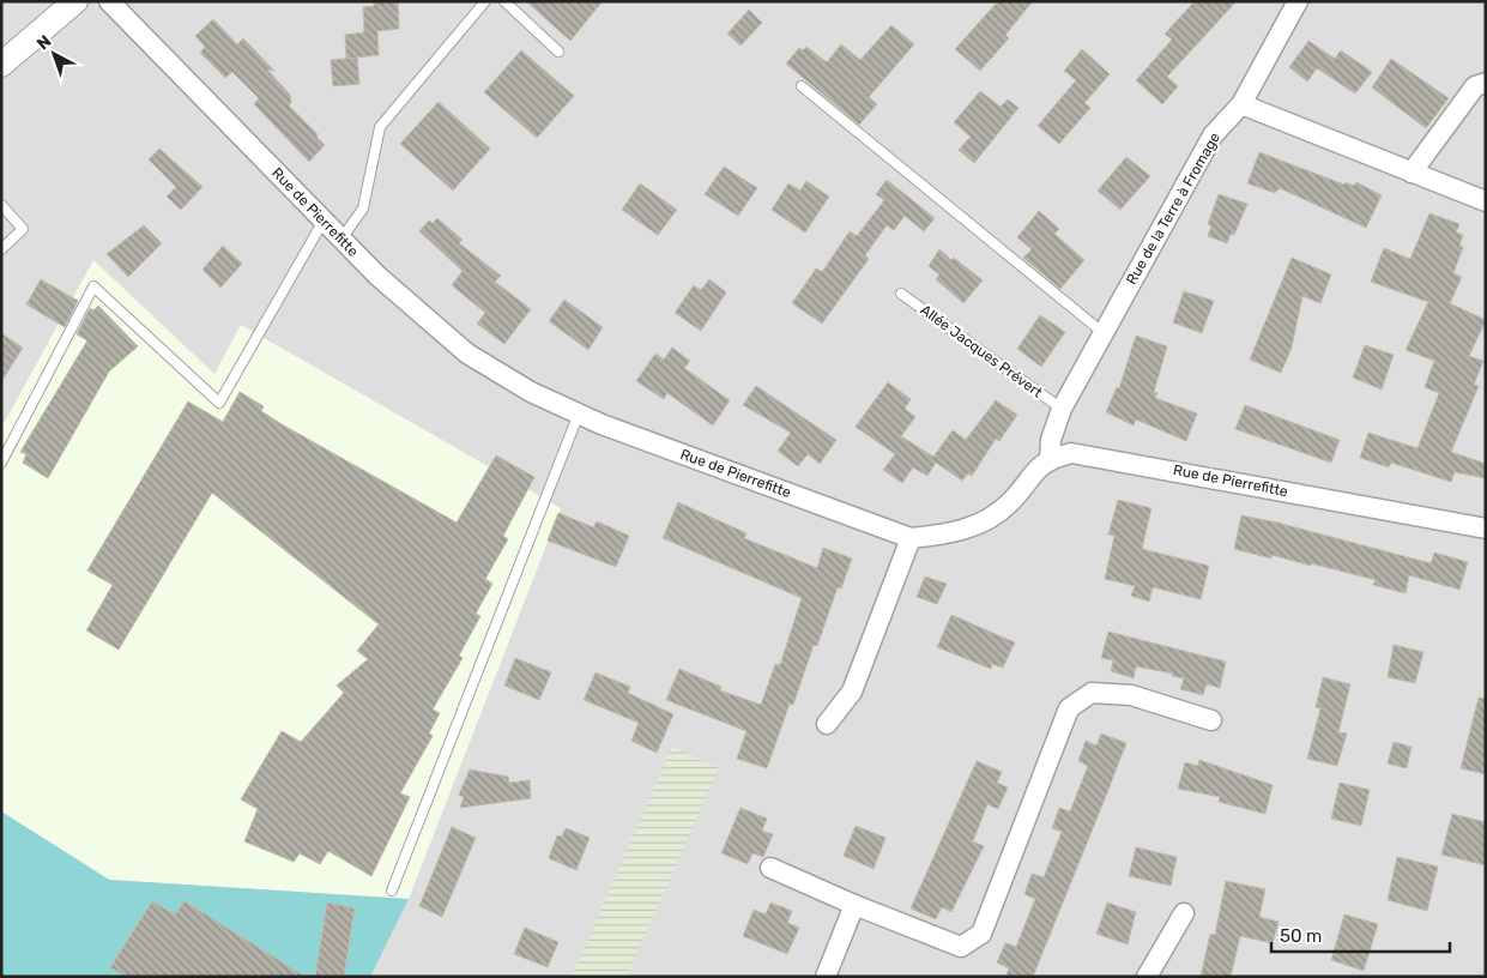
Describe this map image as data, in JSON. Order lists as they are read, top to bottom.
{
  "streets": {
    "street": ["Rue de la Terre à Fromage", "Rue de Pierrefitte"],
    "lane": ["Allée Jacques Prévert"]
  },
  "crossings": [
    ["Rue de la Terre à Fromage", "Rue de Pierrefitte"],
    ["Rue de la Terre à Fromage", "Allée Jacques Prévert"]
  ],
  "scale_bar": "50 m",
  "north": "top left"
}
